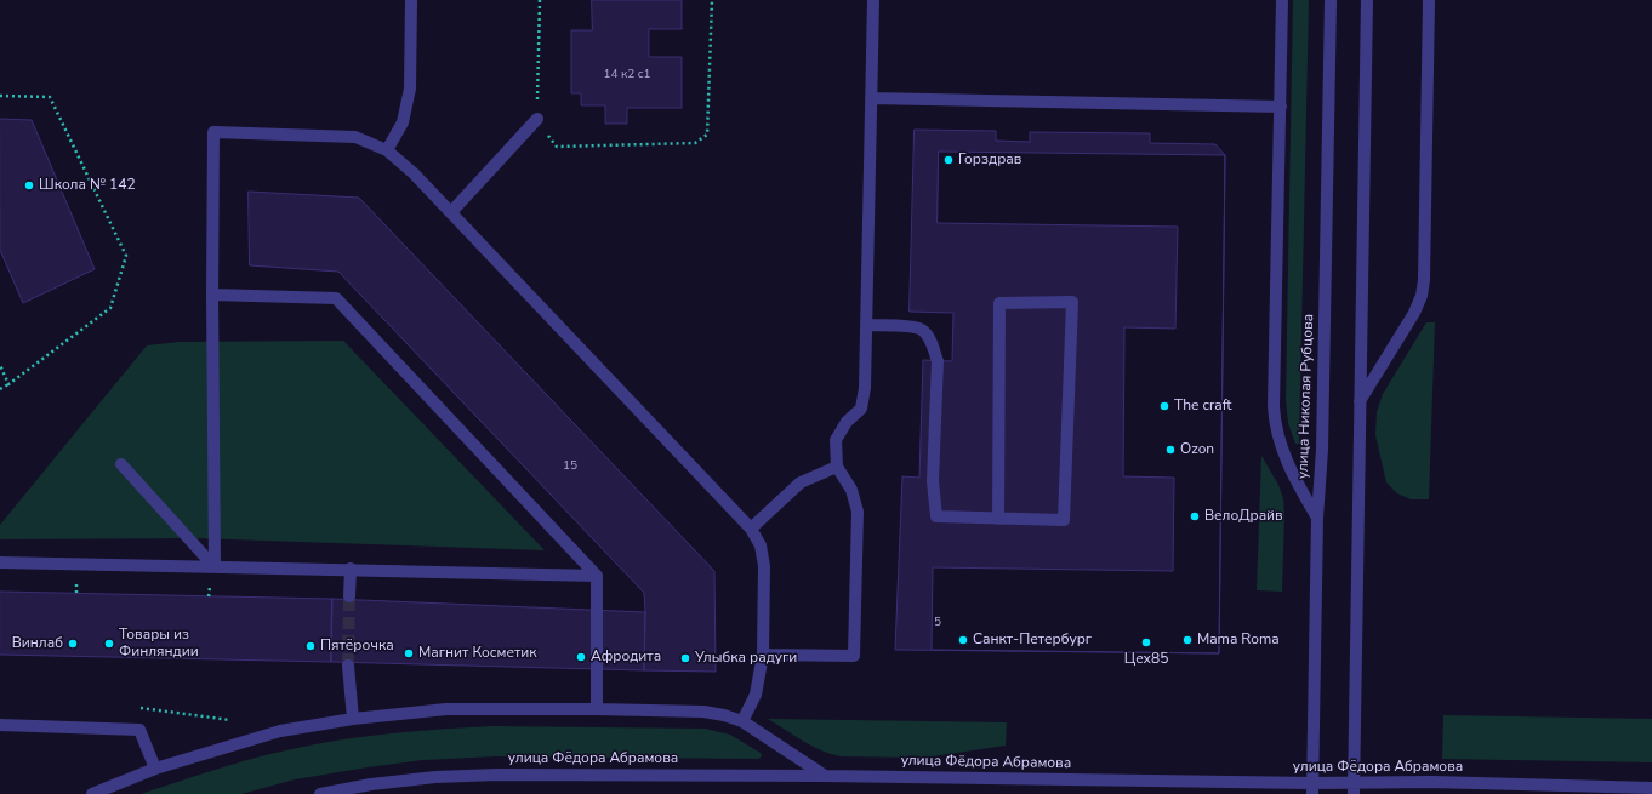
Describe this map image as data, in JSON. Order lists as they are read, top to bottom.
{
  "streets": {
    "street": ["улица Николая Рубцова", "улица Фёдора Абрамова"]
  },
  "crossings": [
    ["улица Николая Рубцова", "улица Фёдора Абрамова"]
  ],
  "places": [
    "Горздрав",
    "Школа № 142",
    "The craft",
    "Ozon",
    "ВелоДрайв",
    "Санкт-Петербург",
    "Mama Roma",
    "Цех85",
    "Винлаб",
    "Товары из Финляндии",
    "Пятёрочка",
    "Магнит Косметик",
    "Афродита",
    "Улыбка радуги"
  ],
  "house_numbers": ["14 к2 с1", "15", "5"]
}
